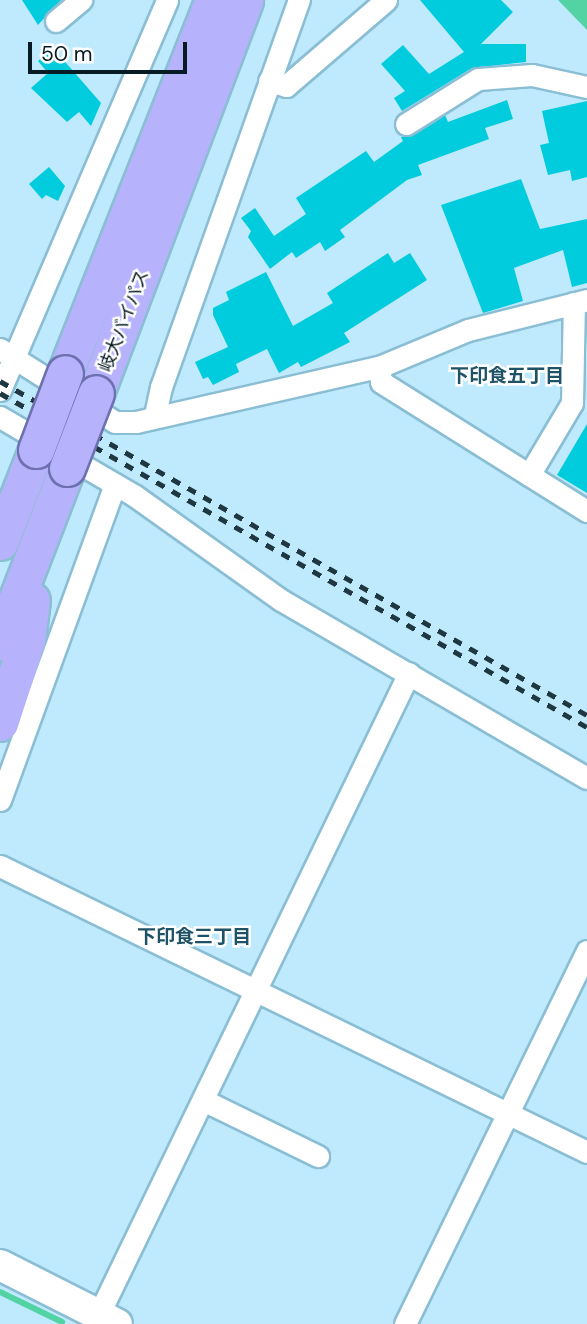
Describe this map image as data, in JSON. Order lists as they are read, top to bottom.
{
  "streets": {
    "highway": ["岐大バイパス"]
  },
  "districts": ["下印食五丁目", "下印食三丁目"],
  "scale_bar": "50 m"
}
